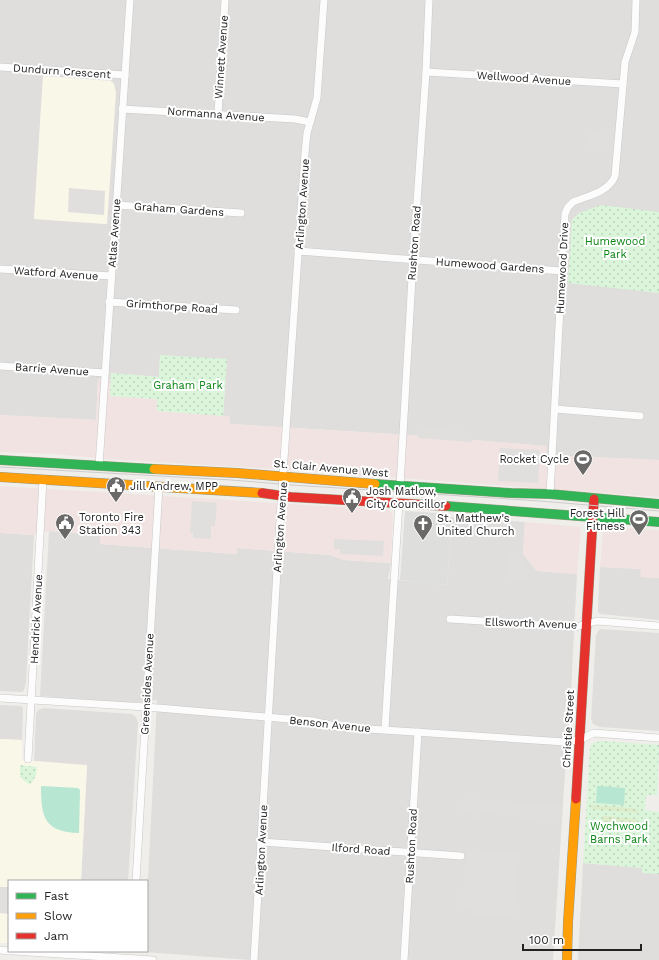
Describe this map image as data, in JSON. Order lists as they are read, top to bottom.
{
  "streets": {
    "main road": ["St. Clair Avenue West", "Christie Street"],
    "street": [
      "Winnett Avenue",
      "Dundurn Crescent",
      "Wellwood Avenue",
      "Normanna Avenue",
      "Arlington Avenue",
      "Graham Gardens",
      "Atlas Avenue",
      "Rushton Road",
      "Humewood Gardens",
      "Humewood Drive",
      "Watford Avenue",
      "Grimthorpe Road",
      "Barrie Avenue",
      "Hendrick Avenue",
      "Ellsworth Avenue",
      "Greensides Avenue",
      "Benson Avenue",
      "Ilford Road"
    ]
  },
  "crossings": [
    ["Winnett Avenue", "Normanna Avenue"],
    ["Dundurn Crescent", "Atlas Avenue"],
    ["Wellwood Avenue", "Rushton Road"],
    ["Wellwood Avenue", "Humewood Drive"],
    ["Normanna Avenue", "Arlington Avenue"],
    ["Normanna Avenue", "Atlas Avenue"],
    ["Arlington Avenue", "Humewood Gardens"],
    ["Arlington Avenue", "St. Clair Avenue West"],
    ["Arlington Avenue", "Benson Avenue"],
    ["Arlington Avenue", "Ilford Road"],
    ["Graham Gardens", "Atlas Avenue"],
    ["Atlas Avenue", "Watford Avenue"],
    ["Atlas Avenue", "Grimthorpe Road"],
    ["Atlas Avenue", "Barrie Avenue"],
    ["Atlas Avenue", "St. Clair Avenue West"],
    ["Rushton Road", "Humewood Gardens"],
    ["Rushton Road", "St. Clair Avenue West"],
    ["Rushton Road", "Benson Avenue"],
    ["Rushton Road", "Ilford Road"],
    ["Humewood Gardens", "Humewood Drive"],
    ["Humewood Drive", "St. Clair Avenue West"],
    ["St. Clair Avenue West", "Christie Street"],
    ["Hendrick Avenue", "Benson Avenue"],
    ["Ellsworth Avenue", "Christie Street"],
    ["Greensides Avenue", "Benson Avenue"],
    ["Benson Avenue", "Christie Street"]
  ],
  "parks": ["Humewood Park", "Graham Park", "Wychwood Barns Park"],
  "places": {
    "sports": ["Rocket Cycle", "Forest Hill Fitness"],
    "public building": ["Jill Andrew, MPP", "Josh Matlow, City Councillor", "Toronto Fire Station 343"],
    "church": ["St. Matthew's United Church"]
  },
  "legend": ["Fast", "Slow", "Jam"],
  "scale_bar": "100 m"
}
